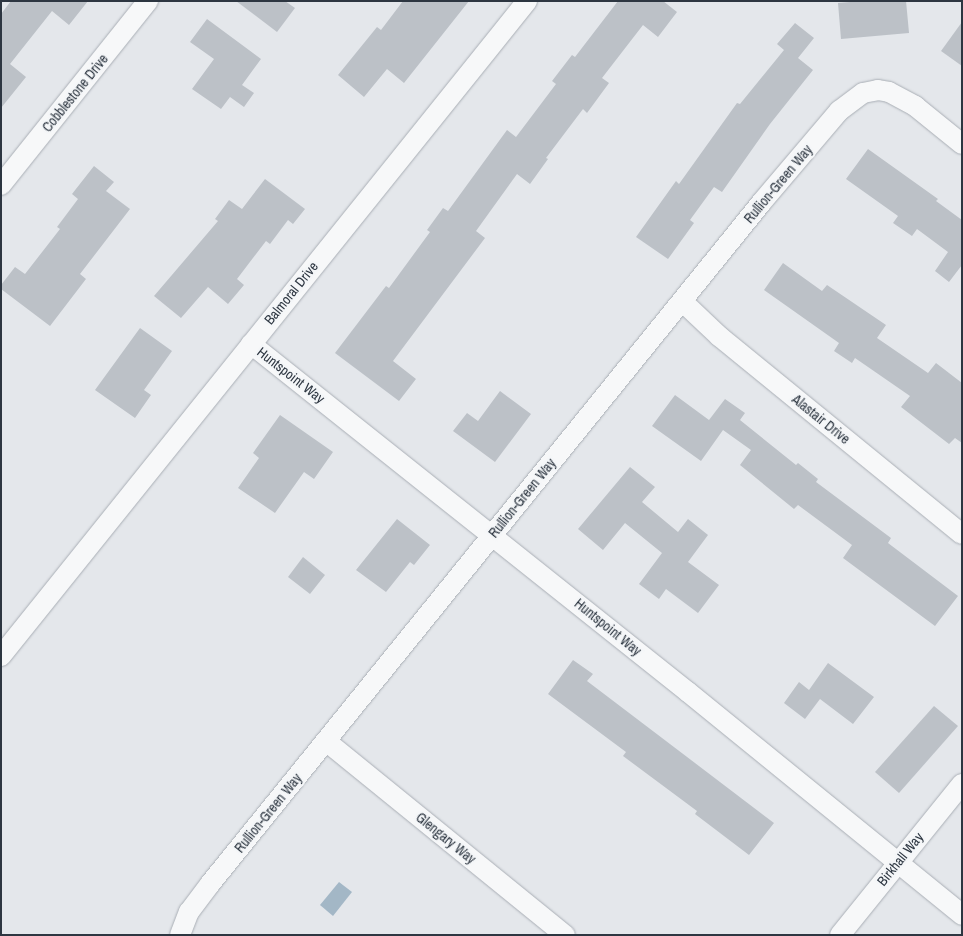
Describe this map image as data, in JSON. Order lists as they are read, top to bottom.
{
  "streets": {
    "street": [
      "Cobblestone Drive",
      "Rullion-Green Way",
      "Balmoral Drive",
      "Huntspoint Way",
      "Alastair Drive",
      "Glengary Way",
      "Birkhall Way"
    ]
  },
  "crossings": [
    ["Rullion-Green Way", "Huntspoint Way"],
    ["Rullion-Green Way", "Alastair Drive"],
    ["Rullion-Green Way", "Glengary Way"],
    ["Balmoral Drive", "Huntspoint Way"],
    ["Huntspoint Way", "Birkhall Way"]
  ]
}
